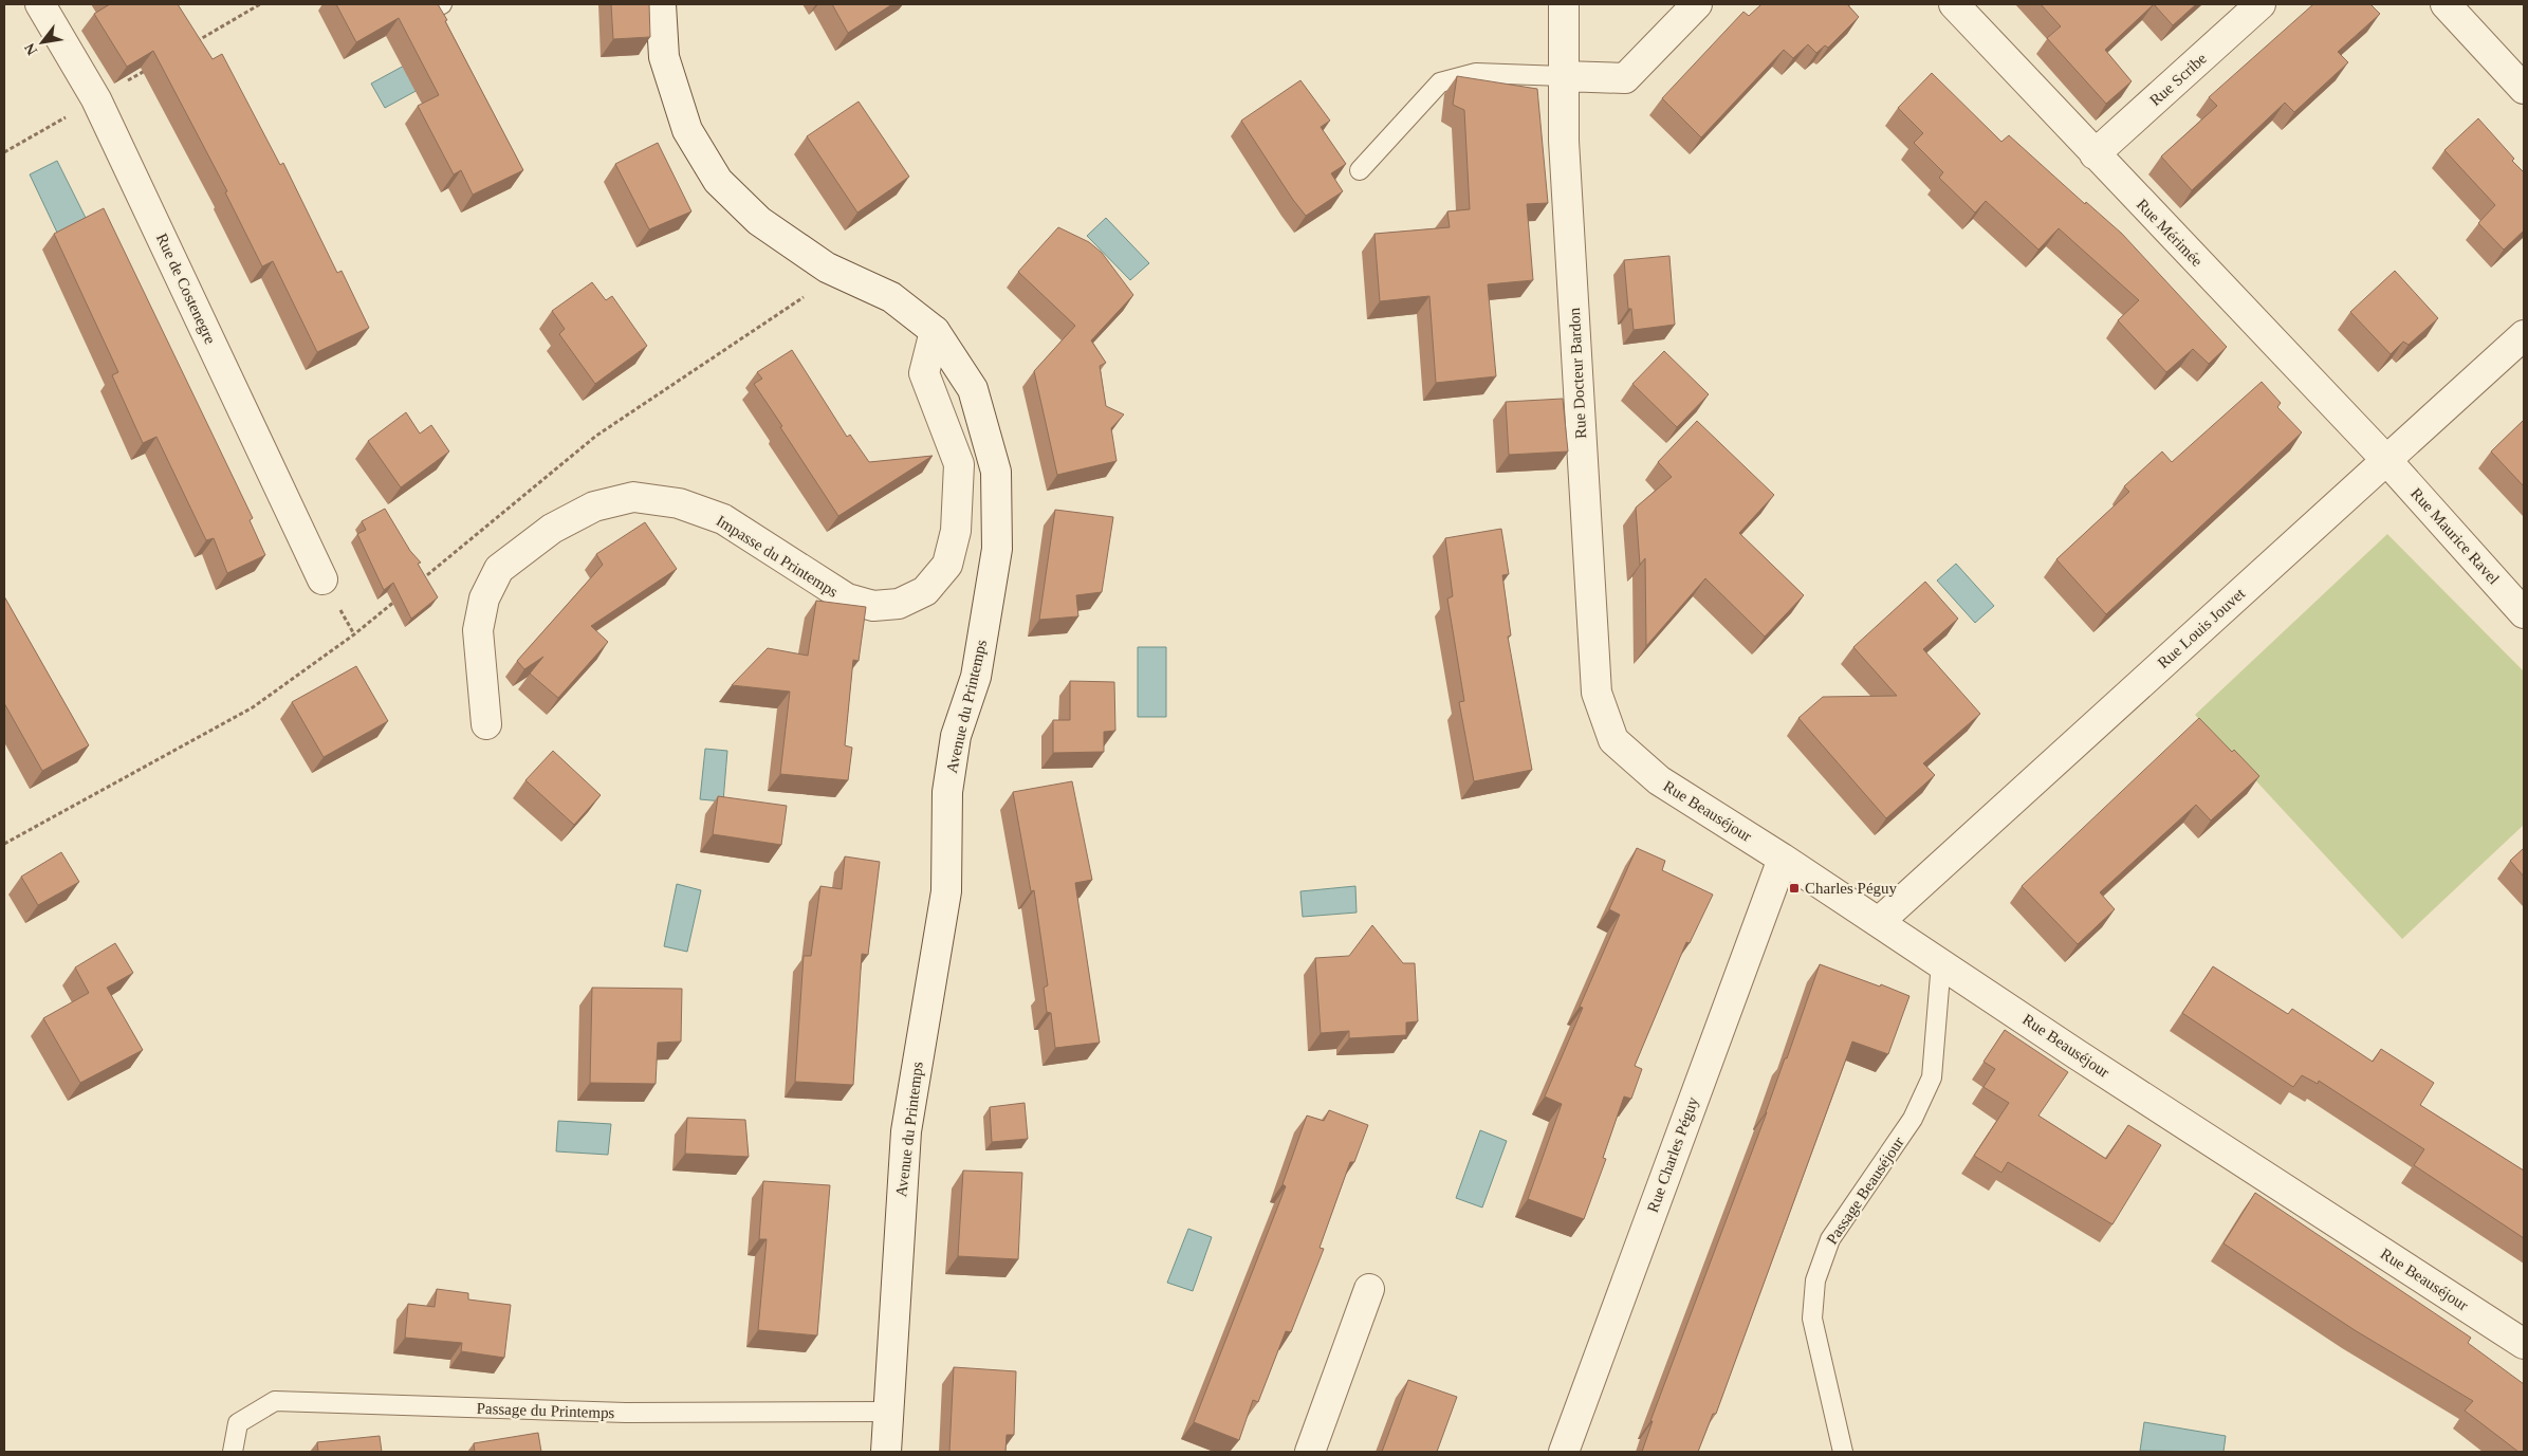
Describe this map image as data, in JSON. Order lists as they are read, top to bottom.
{
  "streets": {
    "street": [
      "Rue Scribe",
      "Rue Mérimée",
      "Rue de Costenegre",
      "Rue Docteur Bardon",
      "Rue Maurice Ravel",
      "Impasse du Printemps",
      "Rue Louis Jouvet",
      "Avenue du Printemps",
      "Rue Beauséjour",
      "Rue Charles Péguy"
    ],
    "lane": ["Passage Beauséjour", "Passage du Printemps"]
  },
  "crossings": [
    ["Rue Scribe", "Rue Mérimée"],
    ["Rue Mérimée", "Rue Maurice Ravel"],
    ["Rue Mérimée", "Rue Louis Jouvet"],
    ["Rue Docteur Bardon", "Rue Beauséjour"],
    ["Rue Maurice Ravel", "Rue Louis Jouvet"],
    ["Impasse du Printemps", "Avenue du Printemps"],
    ["Rue Louis Jouvet", "Rue Beauséjour"],
    ["Avenue du Printemps", "Passage du Printemps"],
    ["Rue Beauséjour", "Rue Charles Péguy"],
    ["Rue Beauséjour", "Passage Beauséjour"]
  ],
  "places": {
    "transit": ["Charles Péguy"]
  },
  "north": "bottom left"
}
